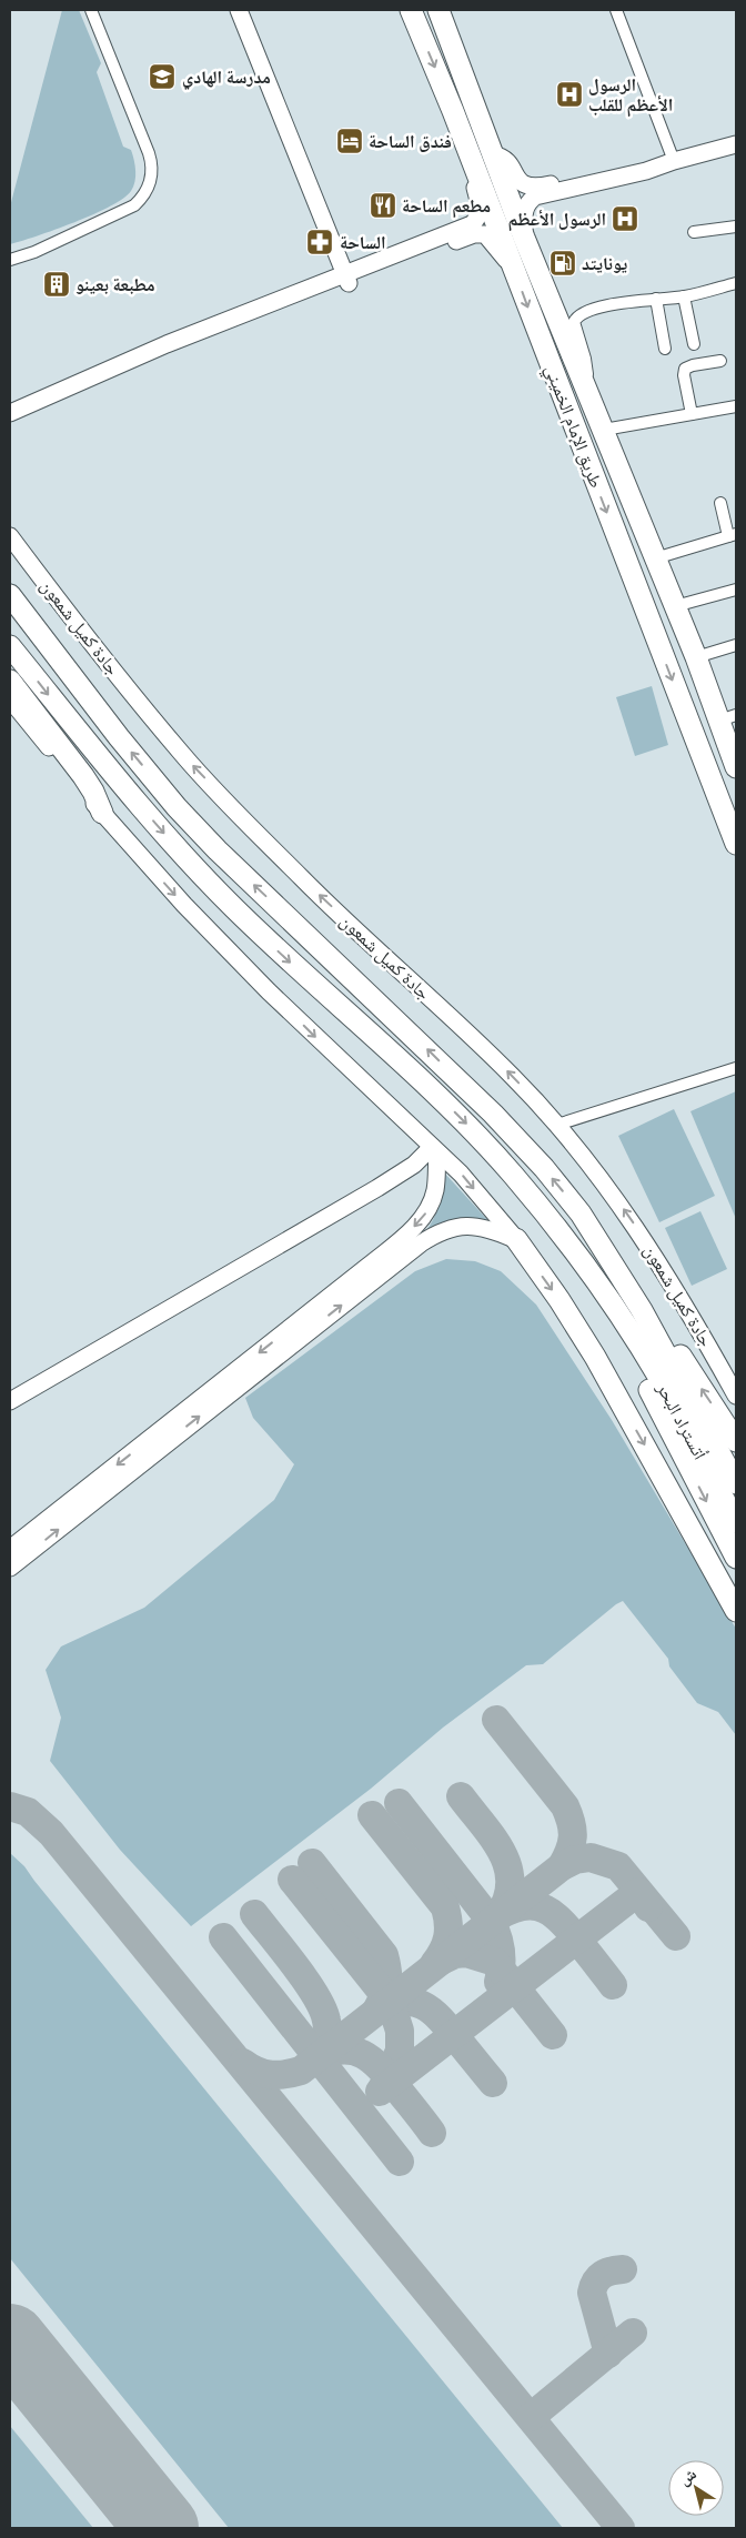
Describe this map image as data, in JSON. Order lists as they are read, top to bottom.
{
  "streets": {
    "highway": ["طريق الإمام الخميني", "جادة كميل شمعون", "أتستراد البحر"]
  },
  "crossings": [
    ["جادة كميل شمعون", "أتستراد البحر"]
  ],
  "places": {
    "school or university": ["مدرسة الهادي"],
    "hospital": ["الرسول الأعظم للقلب", "الرسول الأعظم"],
    "hotel": ["فندق الساحة"],
    "restaurant": ["مطعم الساحة"],
    "pharmacy": ["الساحة"],
    "fuel station": ["يونايتد"],
    "building": ["مطبعة بعينو"]
  },
  "north": "top left"
}
